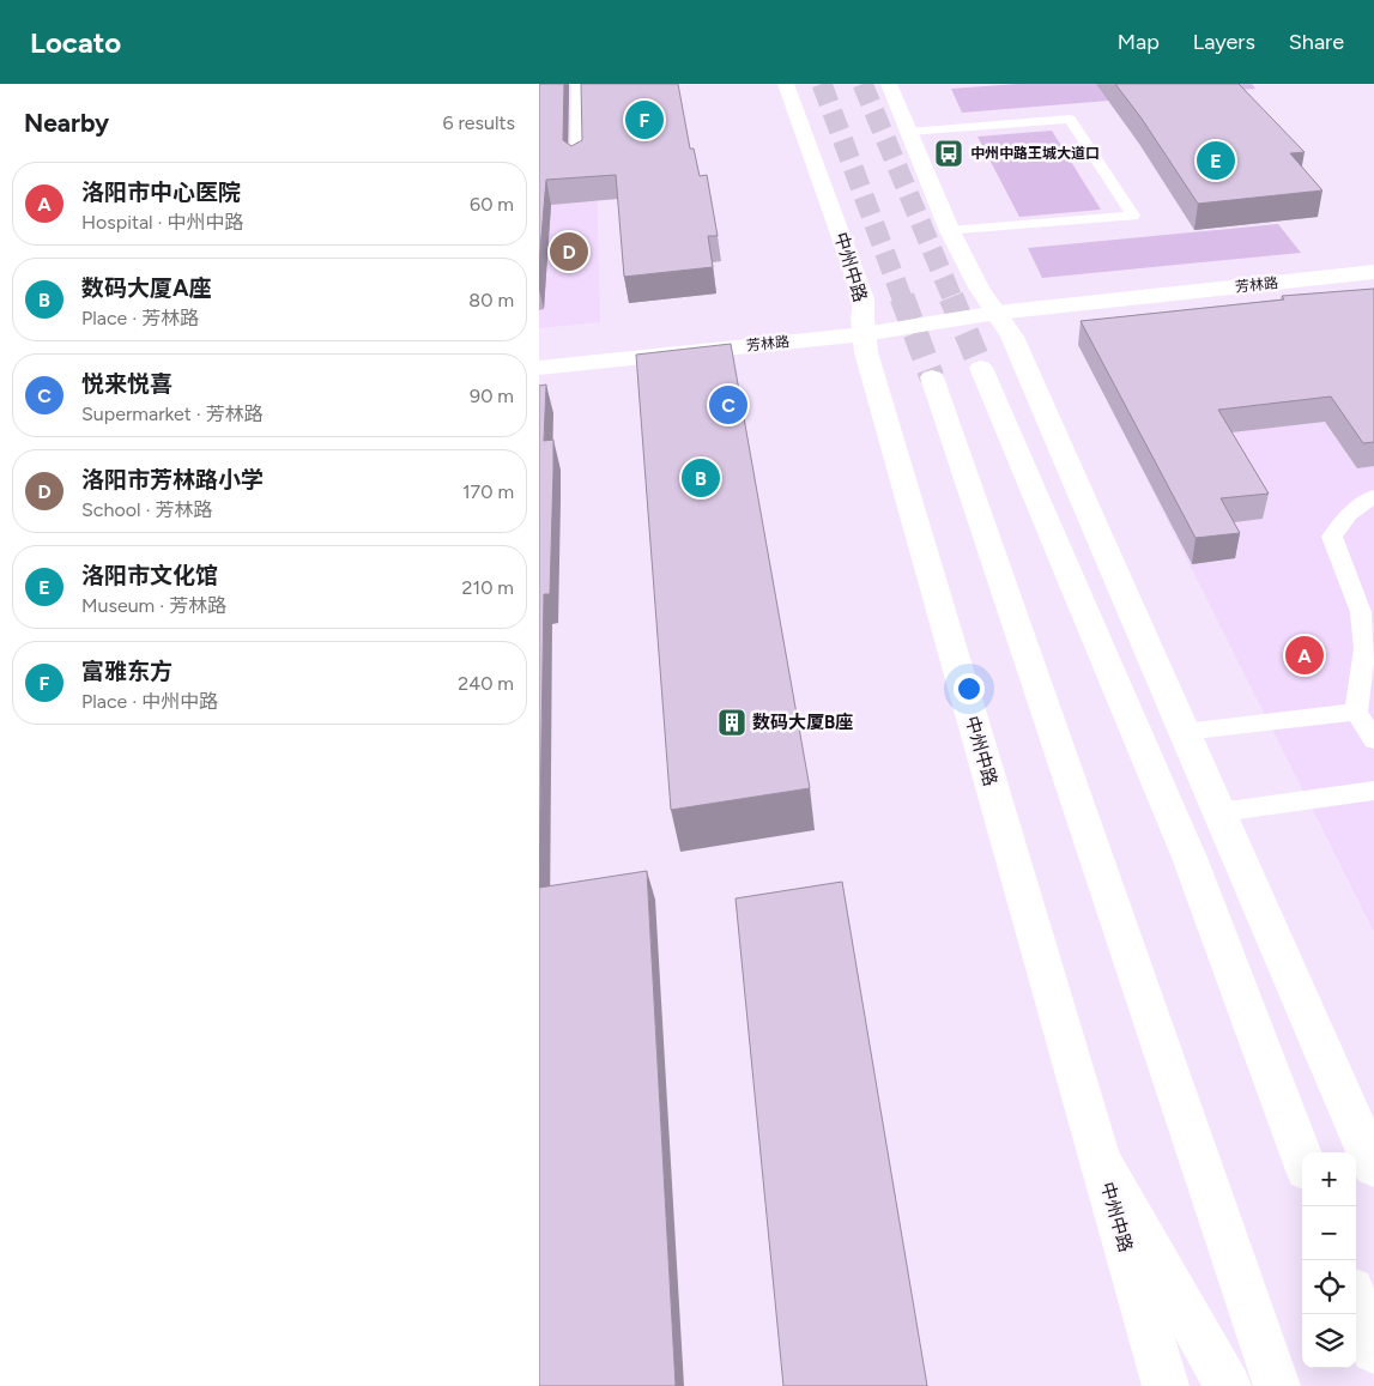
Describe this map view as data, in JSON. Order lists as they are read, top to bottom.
{
  "streets": {
    "main road": ["中州中路", "芳林路"]
  },
  "crossings": [
    ["中州中路", "芳林路"]
  ],
  "places": {
    "bus stop": ["中州中路王城大道口"],
    "building": ["数码大厦B座"]
  },
  "page": {
    "header": "Locato",
    "nav": ["Map", "Layers", "Share"],
    "heading": ["Nearby", "6 results"],
    "pins": [
      "F",
      "E",
      "D",
      "C",
      "B",
      "A"
    ],
    "list": [
      {
        "mark": "A",
        "name": "洛阳市中心医院",
        "note": "Hospital · 中州中路",
        "value": "60 m"
      },
      {
        "mark": "B",
        "name": "数码大厦A座",
        "note": "Place · 芳林路",
        "value": "80 m"
      },
      {
        "mark": "C",
        "name": "悦来悦喜",
        "note": "Supermarket · 芳林路",
        "value": "90 m"
      },
      {
        "mark": "D",
        "name": "洛阳市芳林路小学",
        "note": "School · 芳林路",
        "value": "170 m"
      },
      {
        "mark": "E",
        "name": "洛阳市文化馆",
        "note": "Museum · 芳林路",
        "value": "210 m"
      },
      {
        "mark": "F",
        "name": "富雅东方",
        "note": "Place · 中州中路",
        "value": "240 m"
      }
    ],
    "map_buttons": ["+", "−"]
  }
}
